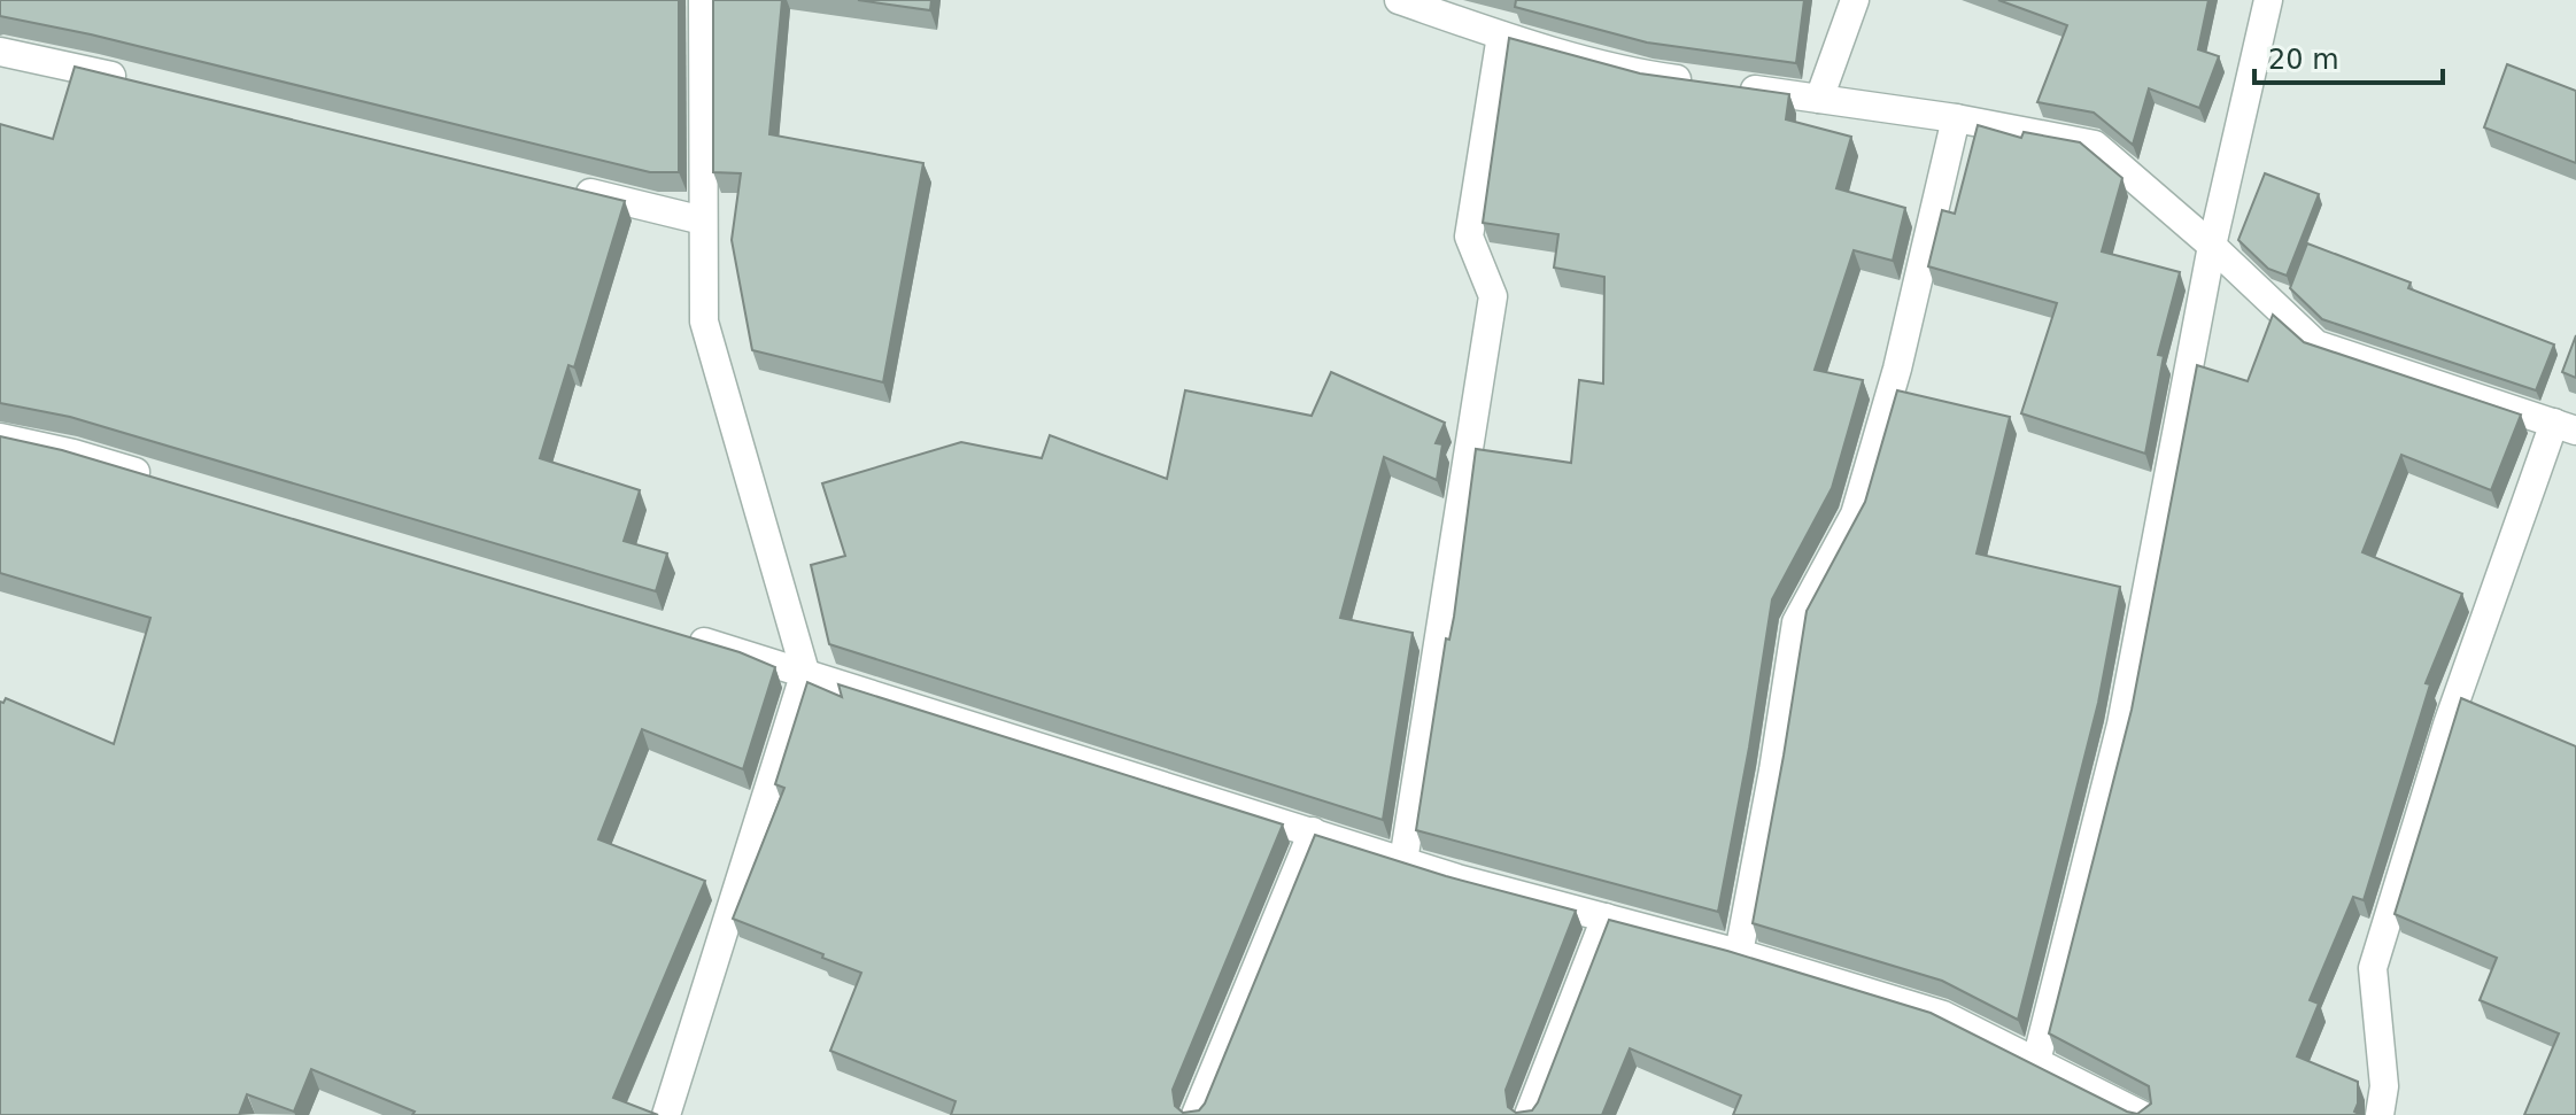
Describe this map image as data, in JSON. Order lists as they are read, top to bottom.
{
  "scale_bar": "20 m"
}
